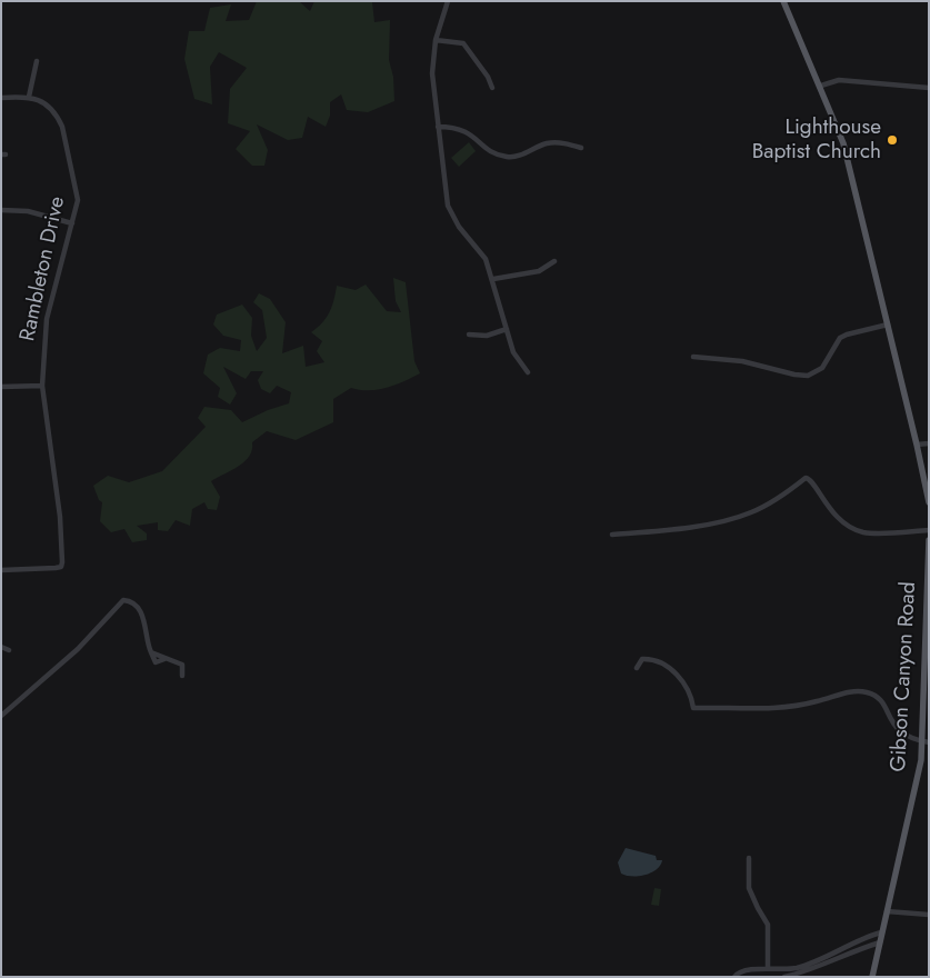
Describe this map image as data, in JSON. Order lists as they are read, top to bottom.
{
  "streets": {
    "main road": ["Gibson Canyon Road"],
    "street": ["Rambleton Drive"]
  },
  "places": ["Lighthouse Baptist Church"]
}
